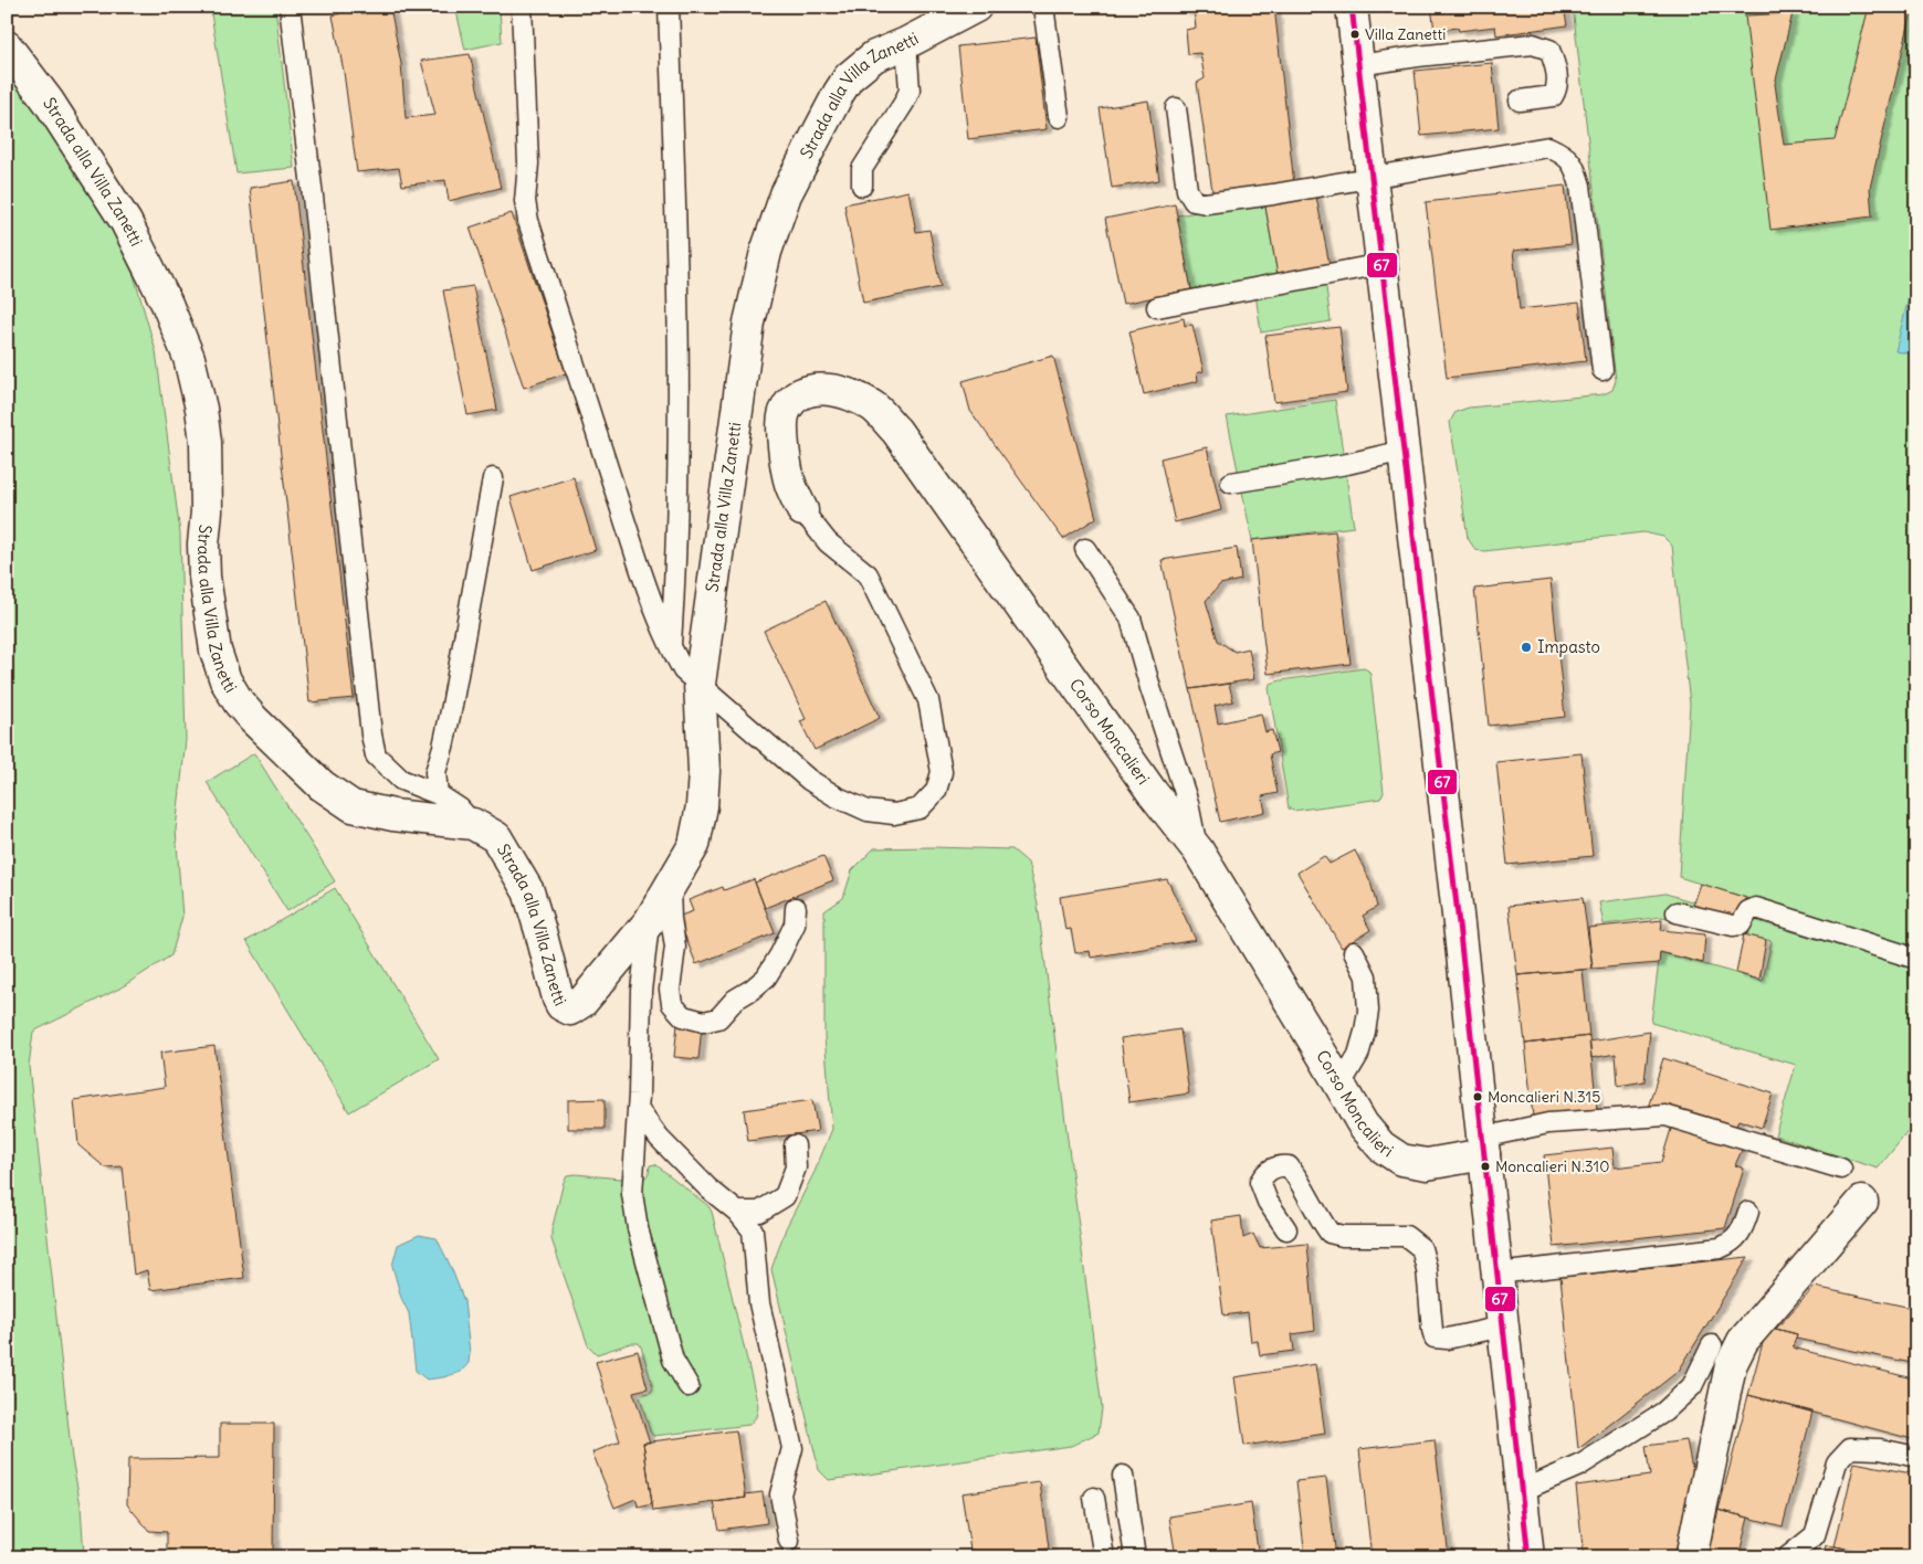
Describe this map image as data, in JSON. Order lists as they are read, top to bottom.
{
  "streets": {
    "street": ["Strada alla Villa Zanetti", "Corso Moncalieri"]
  },
  "places": [
    "Villa Zanetti",
    "Impasto",
    "Moncalieri N.315",
    "Moncalieri N.310"
  ],
  "lines": ["transit line 67"]
}
